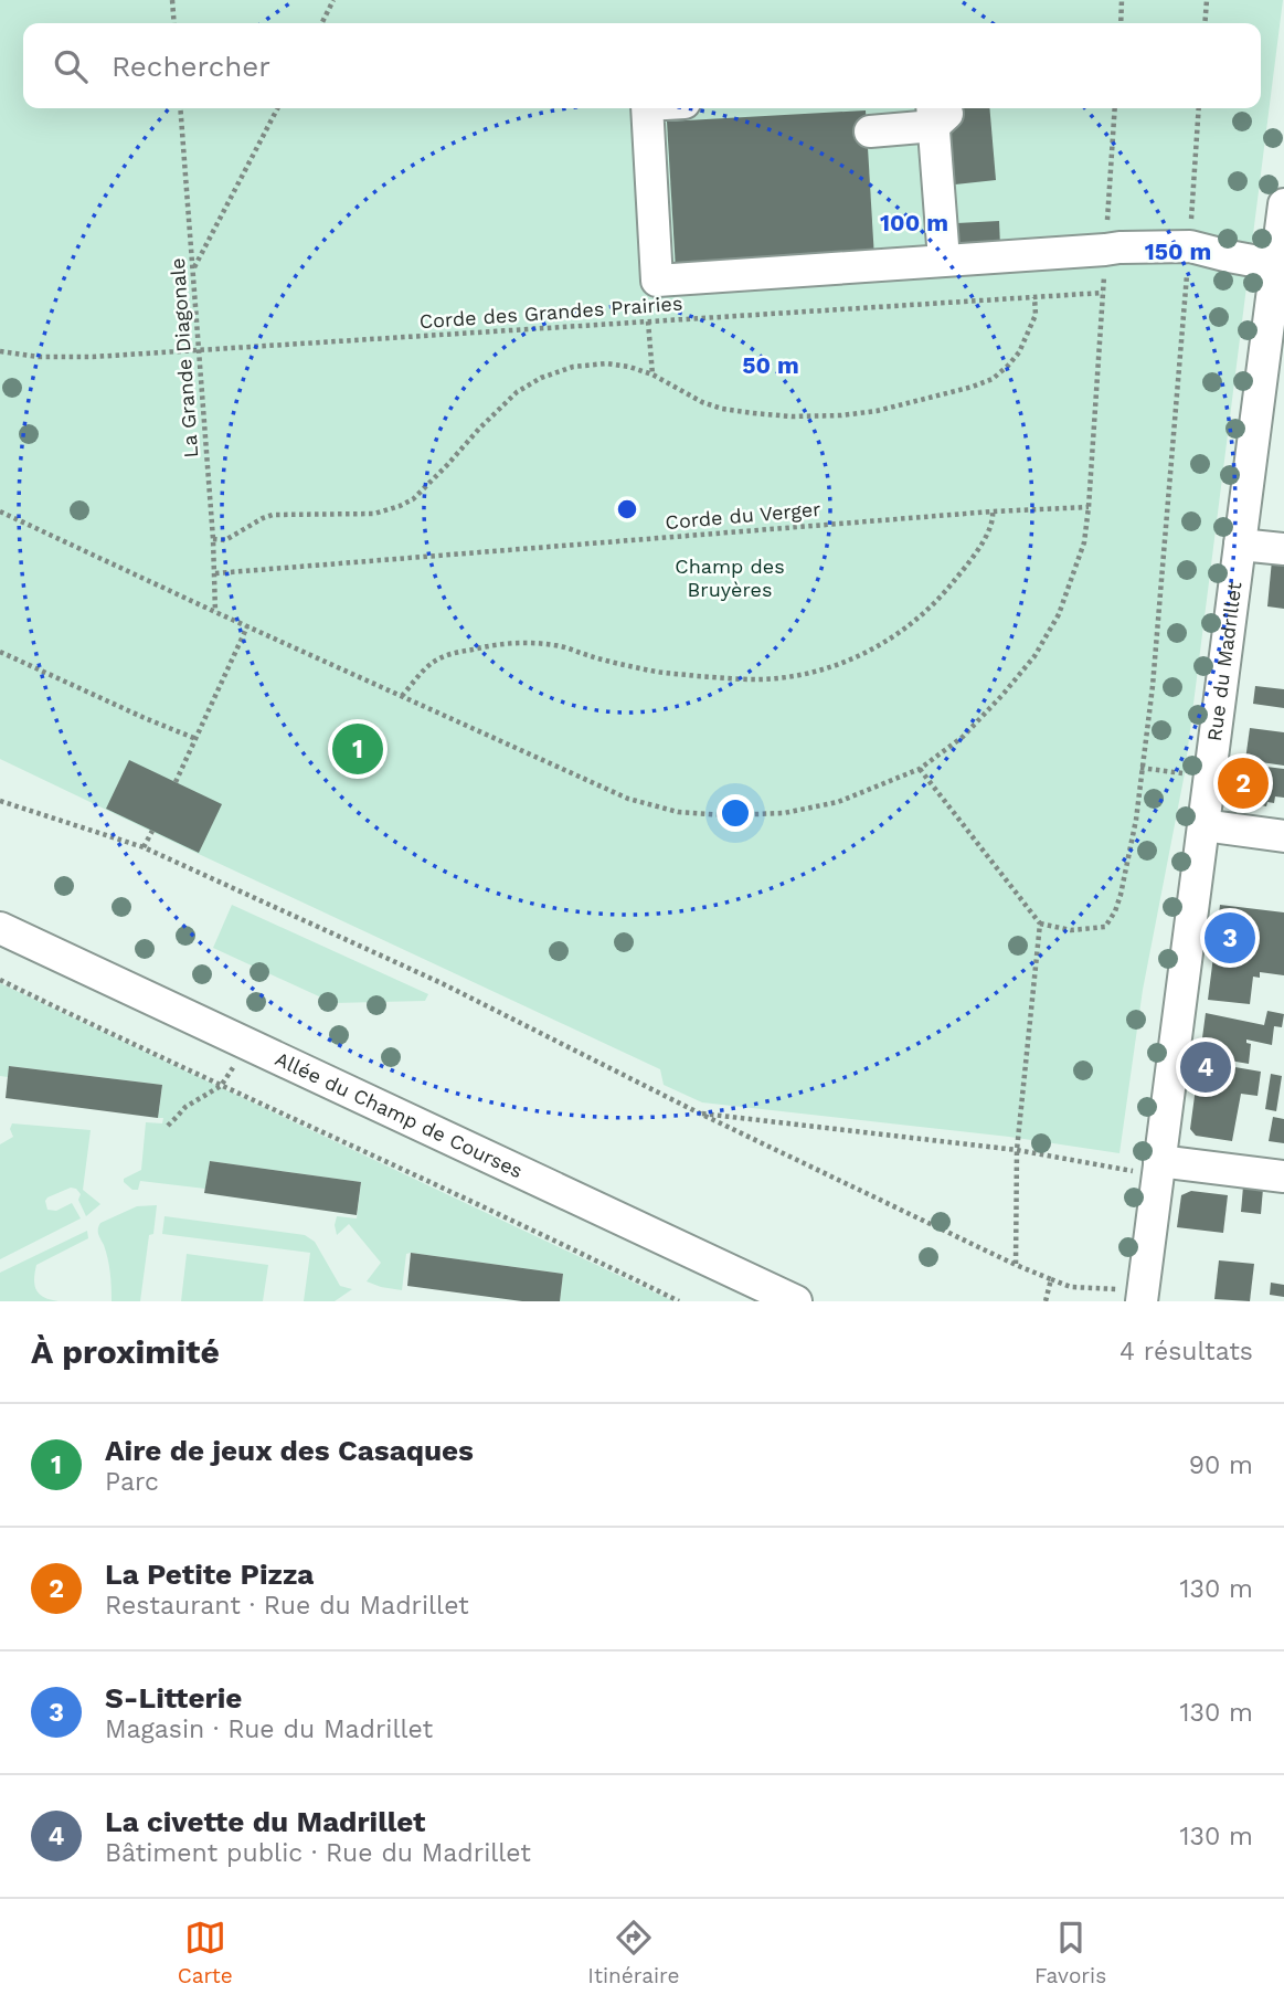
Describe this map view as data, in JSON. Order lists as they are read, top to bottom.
{
  "streets": {
    "street": ["Rue du Madrillet", "Allée du Champ de Courses"],
    "path": ["Corde des Grandes Prairies", "La Grande Diagonale", "Corde du Verger"]
  },
  "crossings": [
    ["Corde des Grandes Prairies", "La Grande Diagonale"],
    ["La Grande Diagonale", "Corde du Verger"]
  ],
  "parks": ["Champ des Bruyères"],
  "page": {
    "search": "Rechercher",
    "pins": [
      "1",
      "2",
      "3",
      "4"
    ],
    "heading": ["À proximité", "4 résultats"],
    "list": [
      {
        "mark": "1",
        "name": "Aire de jeux des Casaques",
        "note": "Parc",
        "value": "90 m"
      },
      {
        "mark": "2",
        "name": "La Petite Pizza",
        "note": "Restaurant · Rue du Madrillet",
        "value": "130 m"
      },
      {
        "mark": "3",
        "name": "S-Litterie",
        "note": "Magasin · Rue du Madrillet",
        "value": "130 m"
      },
      {
        "mark": "4",
        "name": "La civette du Madrillet",
        "note": "Bâtiment public · Rue du Madrillet",
        "value": "130 m"
      }
    ],
    "nav": ["Carte", "Itinéraire", "Favoris"]
  },
  "rings": ["100 m", "150 m", "50 m"]
}
